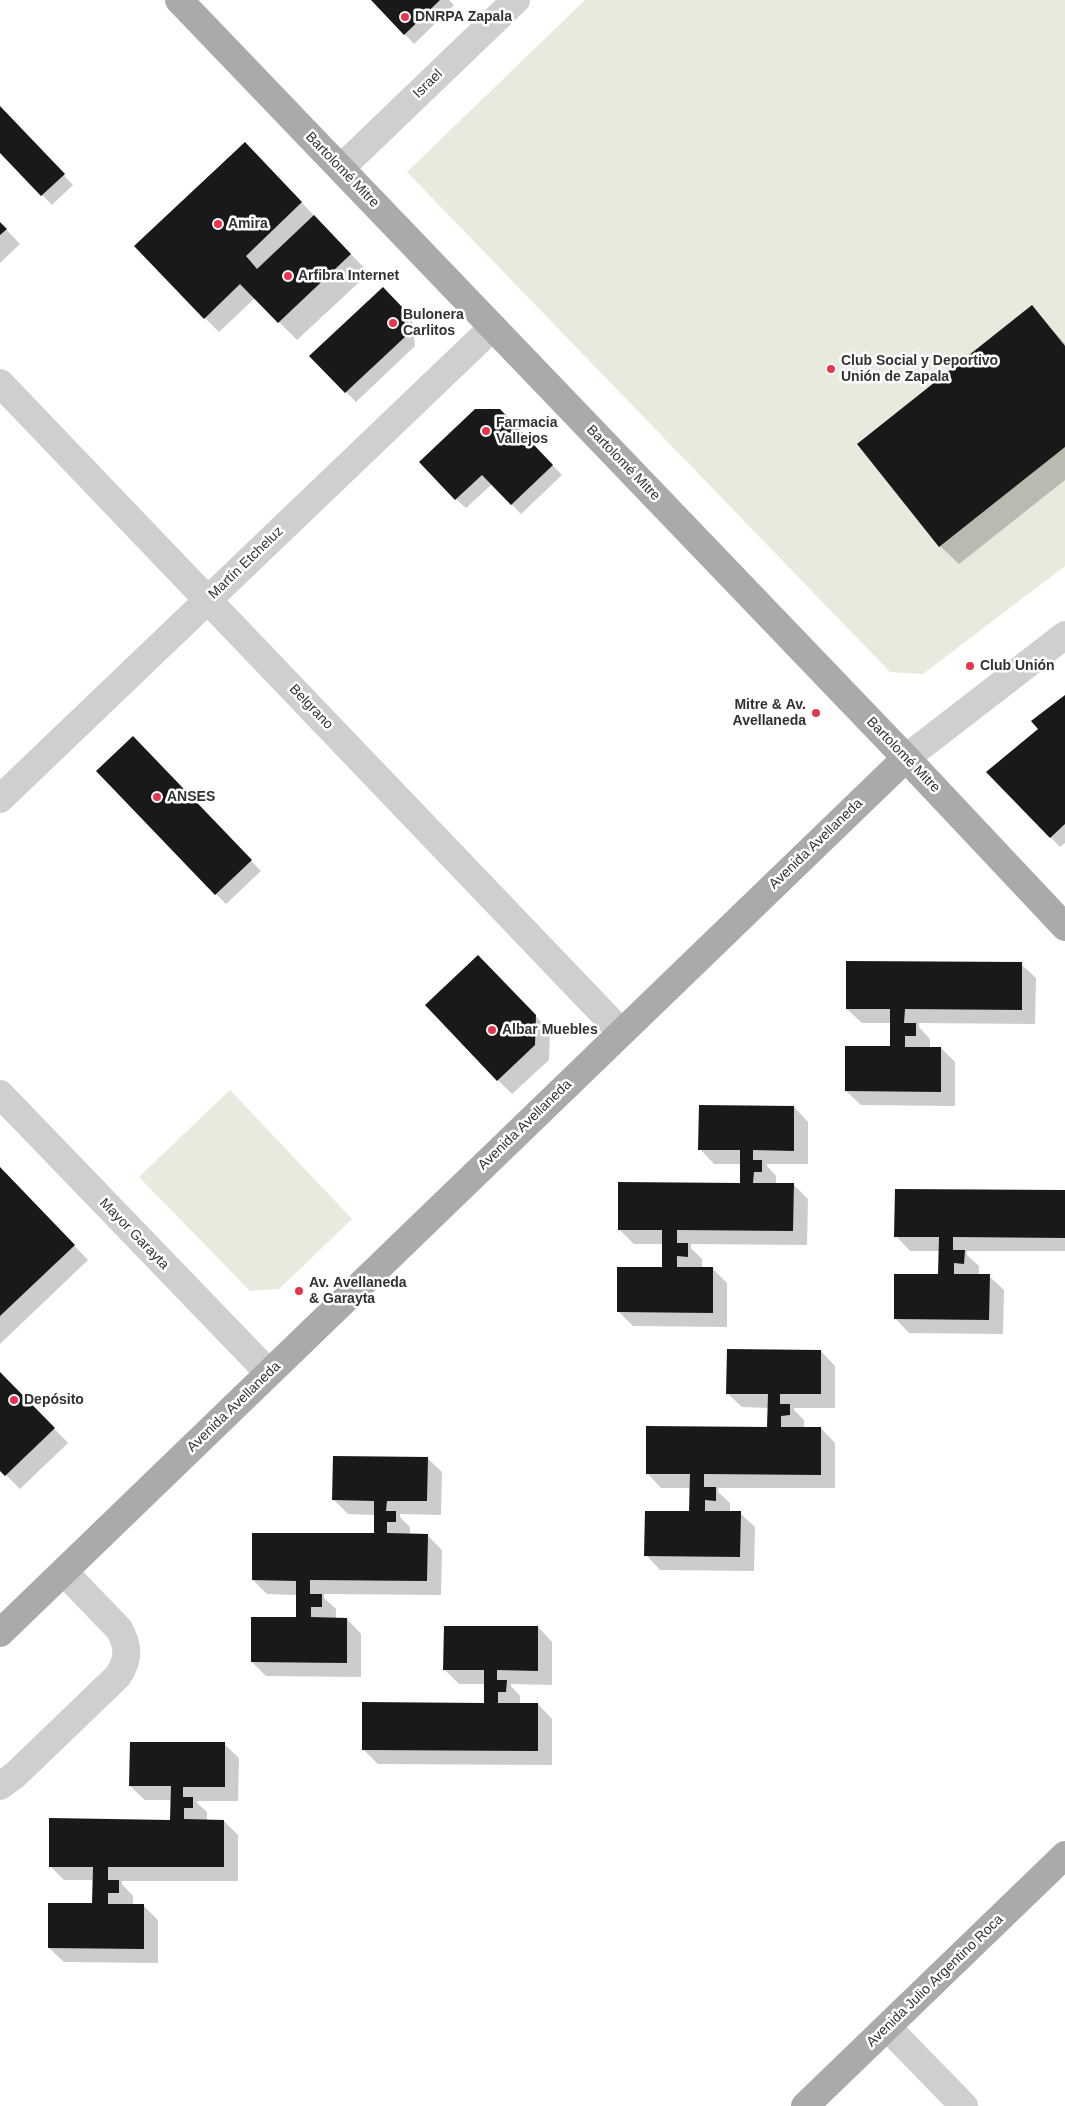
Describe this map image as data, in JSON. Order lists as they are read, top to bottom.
{
  "streets": {
    "main road": ["Bartolomé Mitre", "Avenida Avellaneda", "Avenida Julio Argentino Roca"],
    "street": [
      "Israel",
      "Martín Etcheluz",
      "Belgrano",
      "Mayor Garayta"
    ]
  },
  "crossings": [
    ["Israel", "Bartolomé Mitre"],
    ["Bartolomé Mitre", "Martín Etcheluz"],
    ["Bartolomé Mitre", "Avenida Avellaneda"],
    ["Martín Etcheluz", "Belgrano"],
    ["Belgrano", "Avenida Avellaneda"],
    ["Avenida Avellaneda", "Mayor Garayta"]
  ],
  "places": [
    "DNRPA Zapala",
    "Amira",
    "Arfibra Internet",
    "Bulonera Carlitos",
    "Club Social y Deportivo Unión de Zapala",
    "Farmacia Vallejos",
    "Club Unión",
    "Mitre & Av. Avellaneda",
    "ANSES",
    "Albar Muebles",
    "Av. Avellaneda & Garayta",
    "Depósito"
  ]
}
